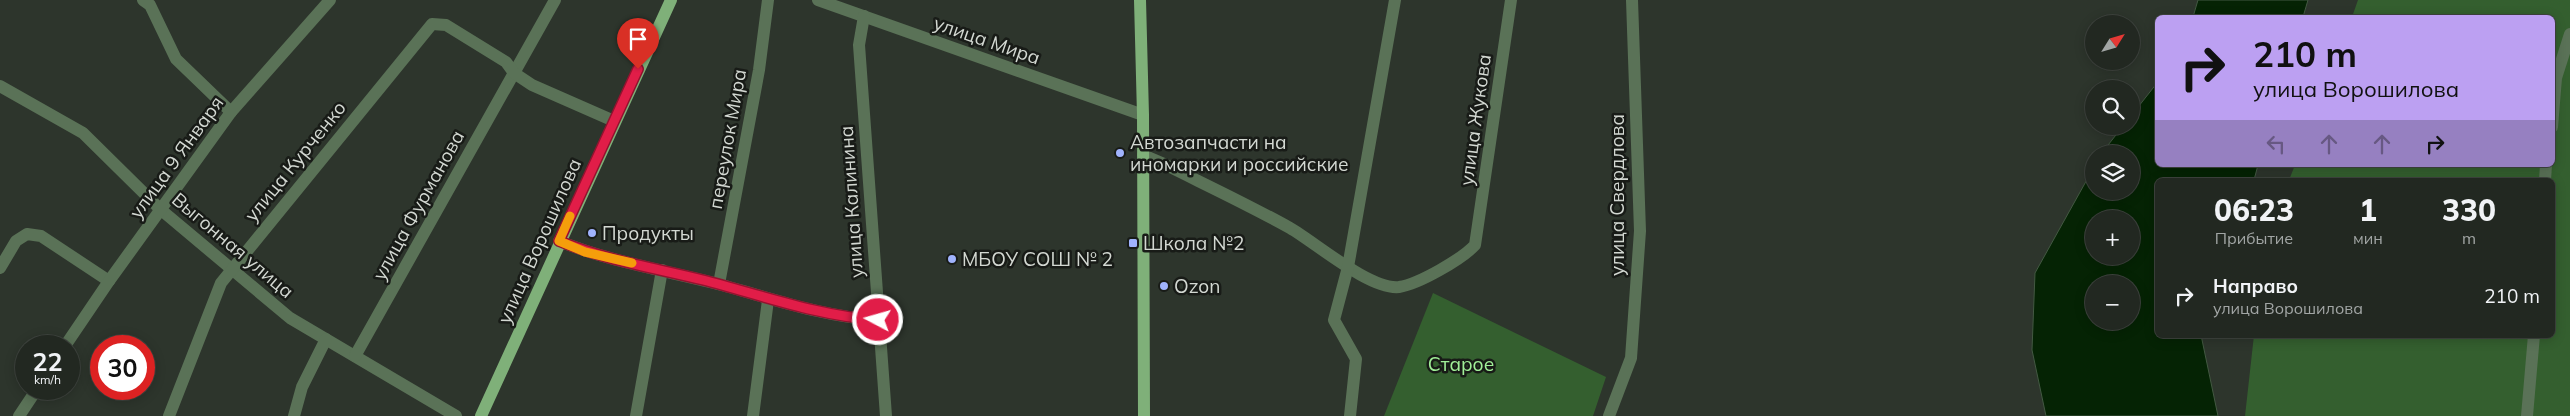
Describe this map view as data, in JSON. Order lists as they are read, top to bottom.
{
  "streets": {
    "main road": ["улица Ворошилова"],
    "street": [
      "улица Мира",
      "улица Жукова",
      "переулок Мира",
      "улица 9 Января",
      "улица Курченко",
      "улица Свердлова",
      "улица Калинина",
      "улица Фурманова",
      "Выгонная улица"
    ]
  },
  "crossings": [
    ["улица Мира", "улица Калинина"],
    ["улица 9 Января", "Выгонная улица"],
    ["улица Курченко", "улица Фурманова"],
    ["улица Курченко", "Выгонная улица"],
    ["улица Фурманова", "Выгонная улица"]
  ],
  "parks": ["Старое"],
  "places": {
    "other": [
      "Автозапчасти на иномарки и российские",
      "Продукты",
      "МБОУ СОШ № 2",
      "Ozon"
    ],
    "transit": ["Школа №2"]
  },
  "north": "top right",
  "page": {
    "map_buttons": ["+", "−"],
    "turn": ["210 m", "улица Ворошилова"],
    "eta": [
      "06:23",
      "Прибытие",
      "1",
      "мин",
      "330",
      "m"
    ],
    "list": [
      {
        "name": "Направо",
        "note": "улица Ворошилова",
        "value": "210 m"
      }
    ],
    "speed": "22 km/h",
    "limit": "30"
  }
}
